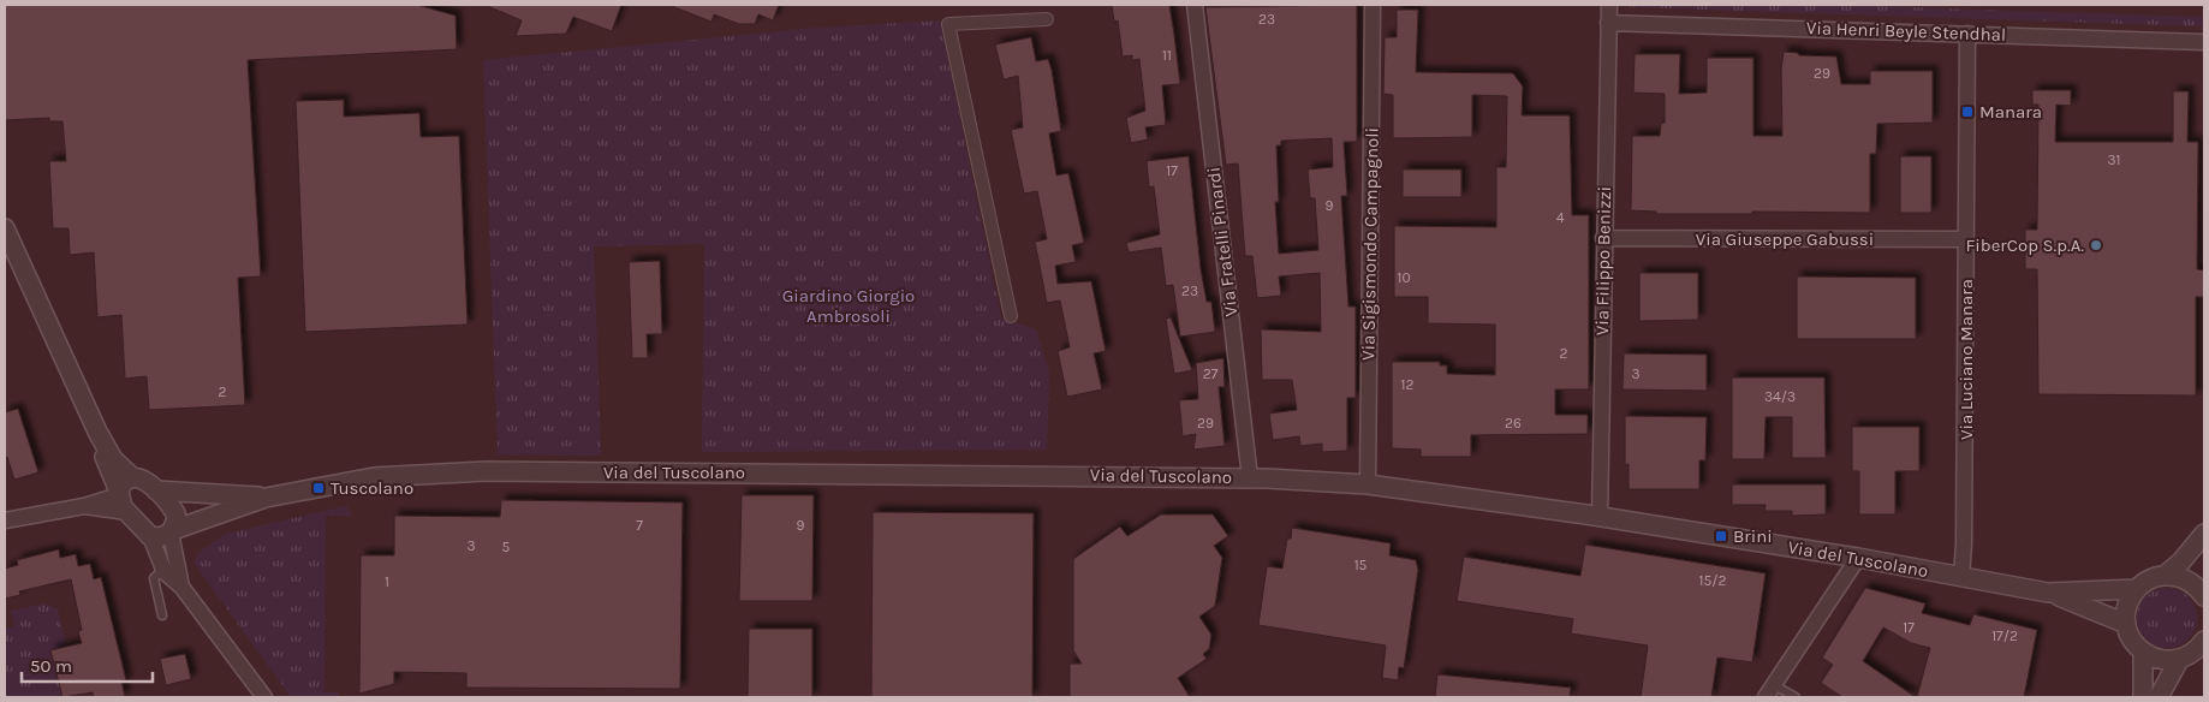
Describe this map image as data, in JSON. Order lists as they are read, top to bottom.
{
  "streets": {
    "street": [
      "Via Henri Beyle Stendhal",
      "Via Giuseppe Gabussi",
      "Via Fratelli Pinardi",
      "Via Sigismondo Campagnoli",
      "Via Filippo Benizzi",
      "Via Luciano Manara",
      "Via del Tuscolano"
    ]
  },
  "crossings": [
    ["Via Henri Beyle Stendhal", "Via Filippo Benizzi"],
    ["Via Henri Beyle Stendhal", "Via Luciano Manara"],
    ["Via Giuseppe Gabussi", "Via Filippo Benizzi"],
    ["Via Giuseppe Gabussi", "Via Luciano Manara"],
    ["Via Fratelli Pinardi", "Via del Tuscolano"],
    ["Via Sigismondo Campagnoli", "Via del Tuscolano"],
    ["Via Filippo Benizzi", "Via del Tuscolano"],
    ["Via Luciano Manara", "Via del Tuscolano"]
  ],
  "parks": ["Giardino Giorgio Ambrosoli"],
  "places": {
    "transit": ["Manara", "Tuscolano", "Brini"],
    "other": ["FiberCop S.p.A."]
  },
  "house_numbers": [
    "23",
    "11",
    "29",
    "31",
    "17",
    "9",
    "4",
    "10",
    "23",
    "2",
    "27",
    "3",
    "12",
    "2",
    "34/3",
    "29",
    "26",
    "7",
    "9",
    "3",
    "5",
    "15",
    "15/2",
    "1",
    "17",
    "17/2"
  ],
  "scale_bar": "50 m"
}
